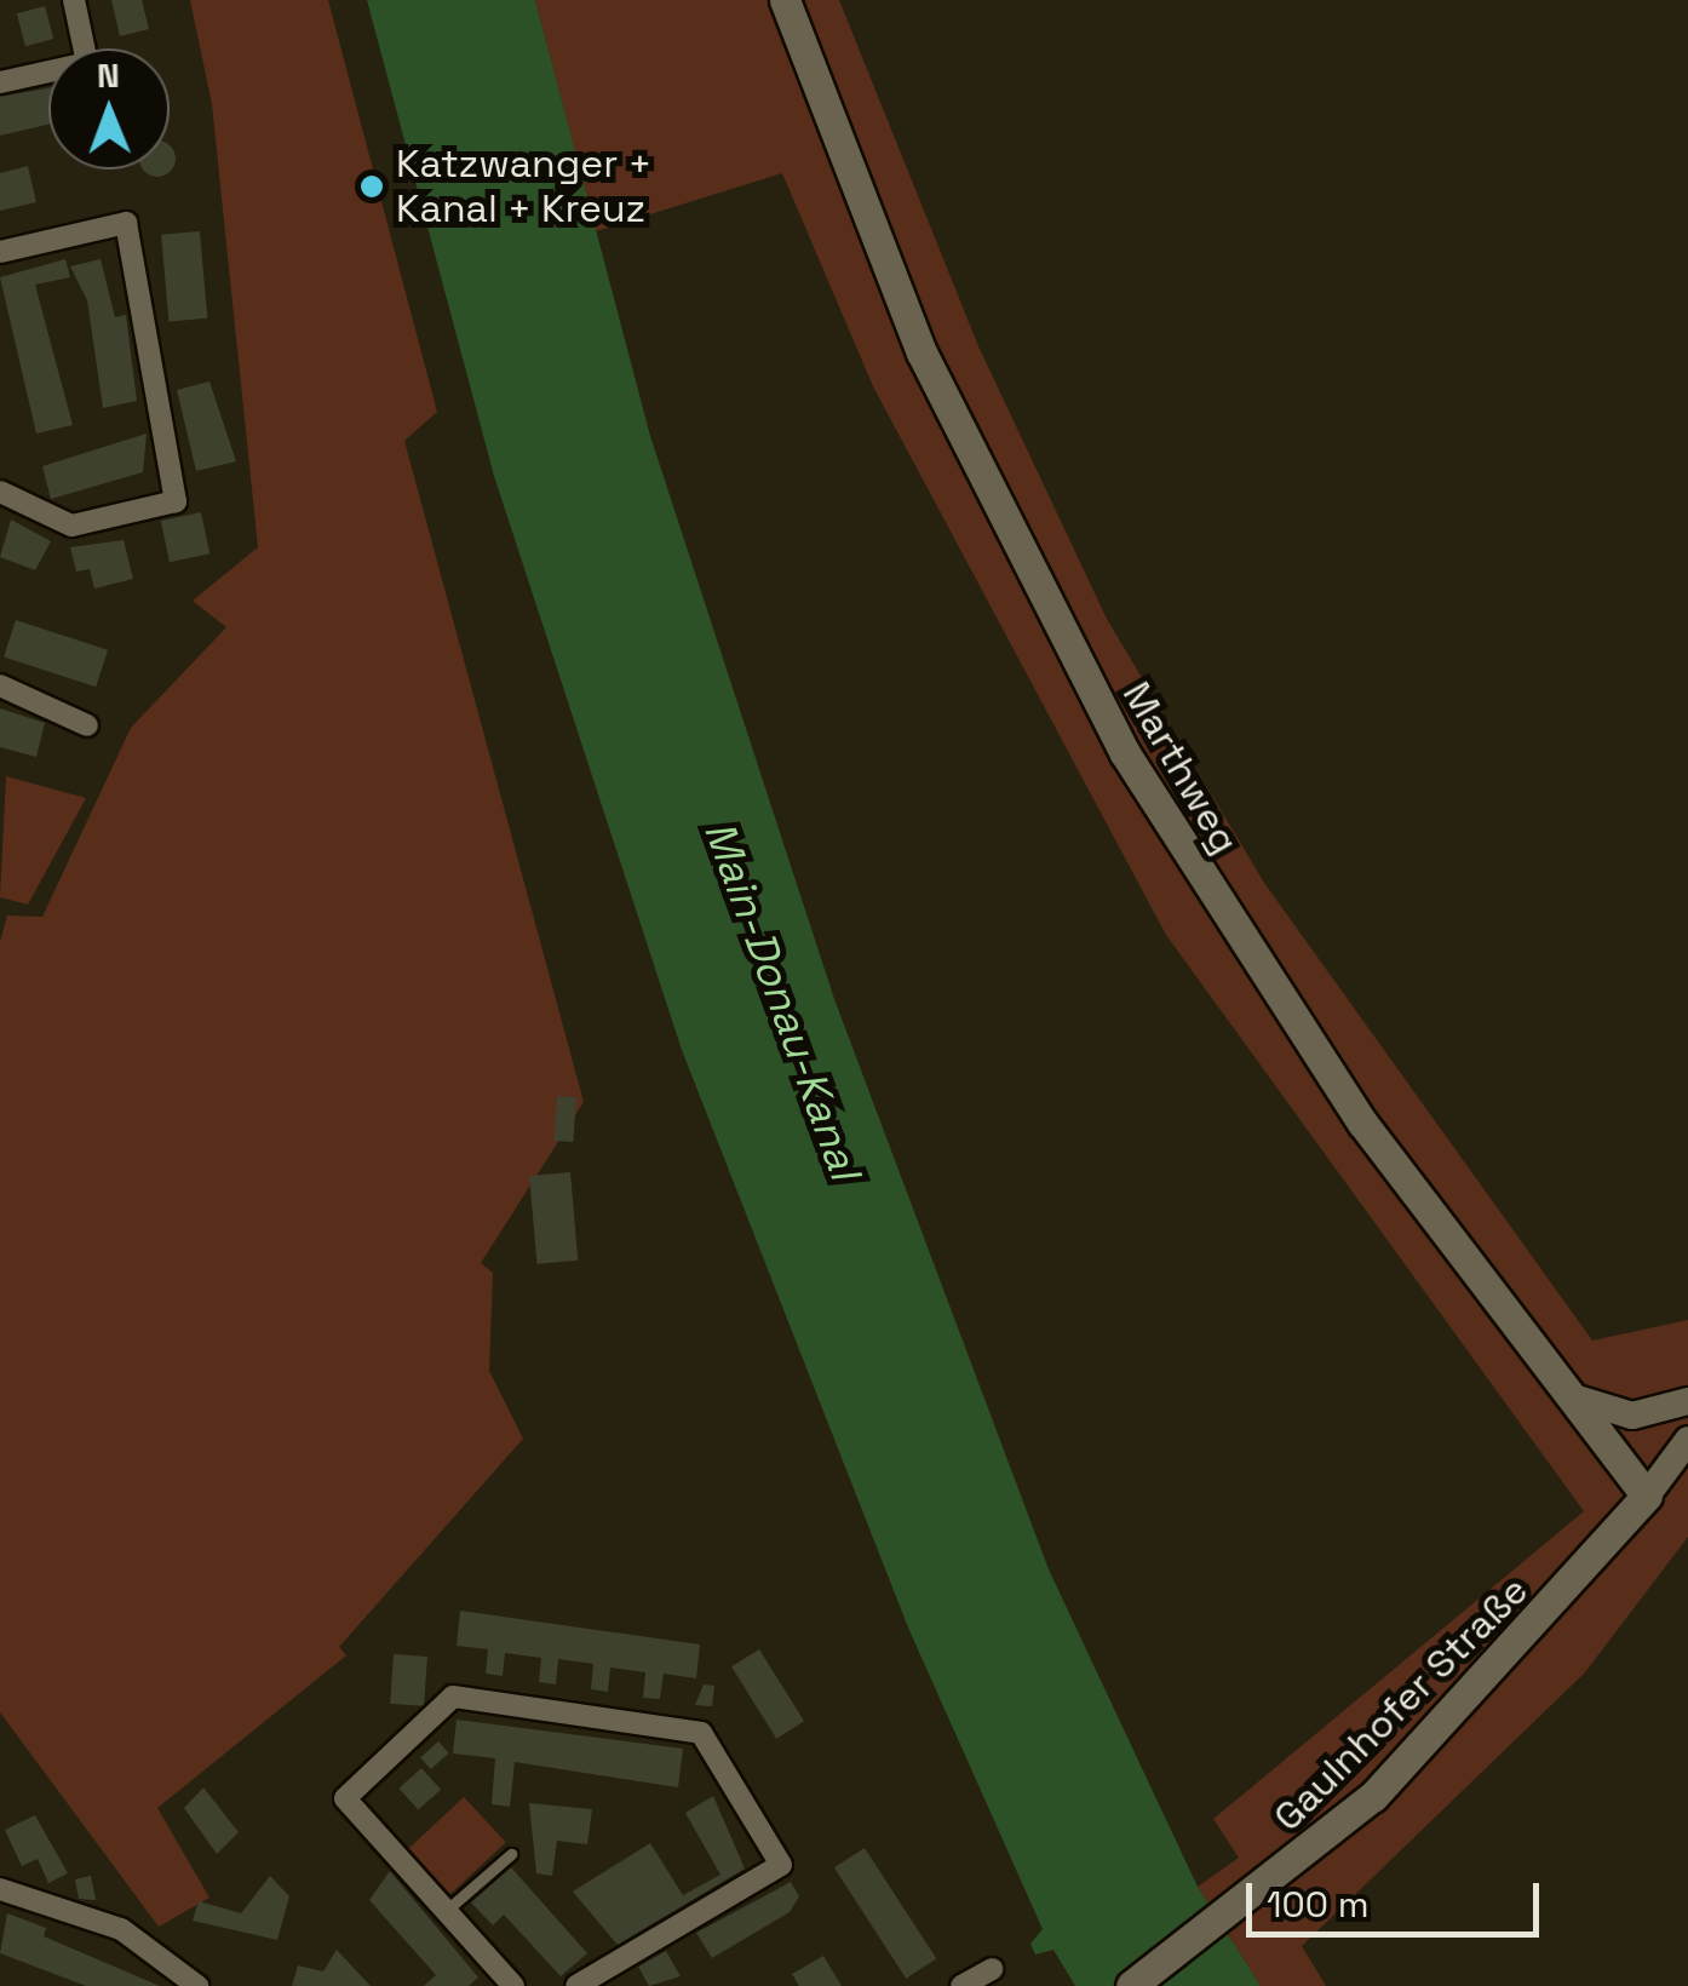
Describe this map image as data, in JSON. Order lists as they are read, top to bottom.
{
  "streets": {
    "main road": ["Marthweg", "Gaulnhofer Straße"]
  },
  "crossings": [
    ["Marthweg", "Gaulnhofer Straße"]
  ],
  "water": ["Main-Donau-Kanal"],
  "places": ["Katzwanger + Kanal + Kreuz"],
  "scale_bar": "100 m",
  "north": "top"
}
